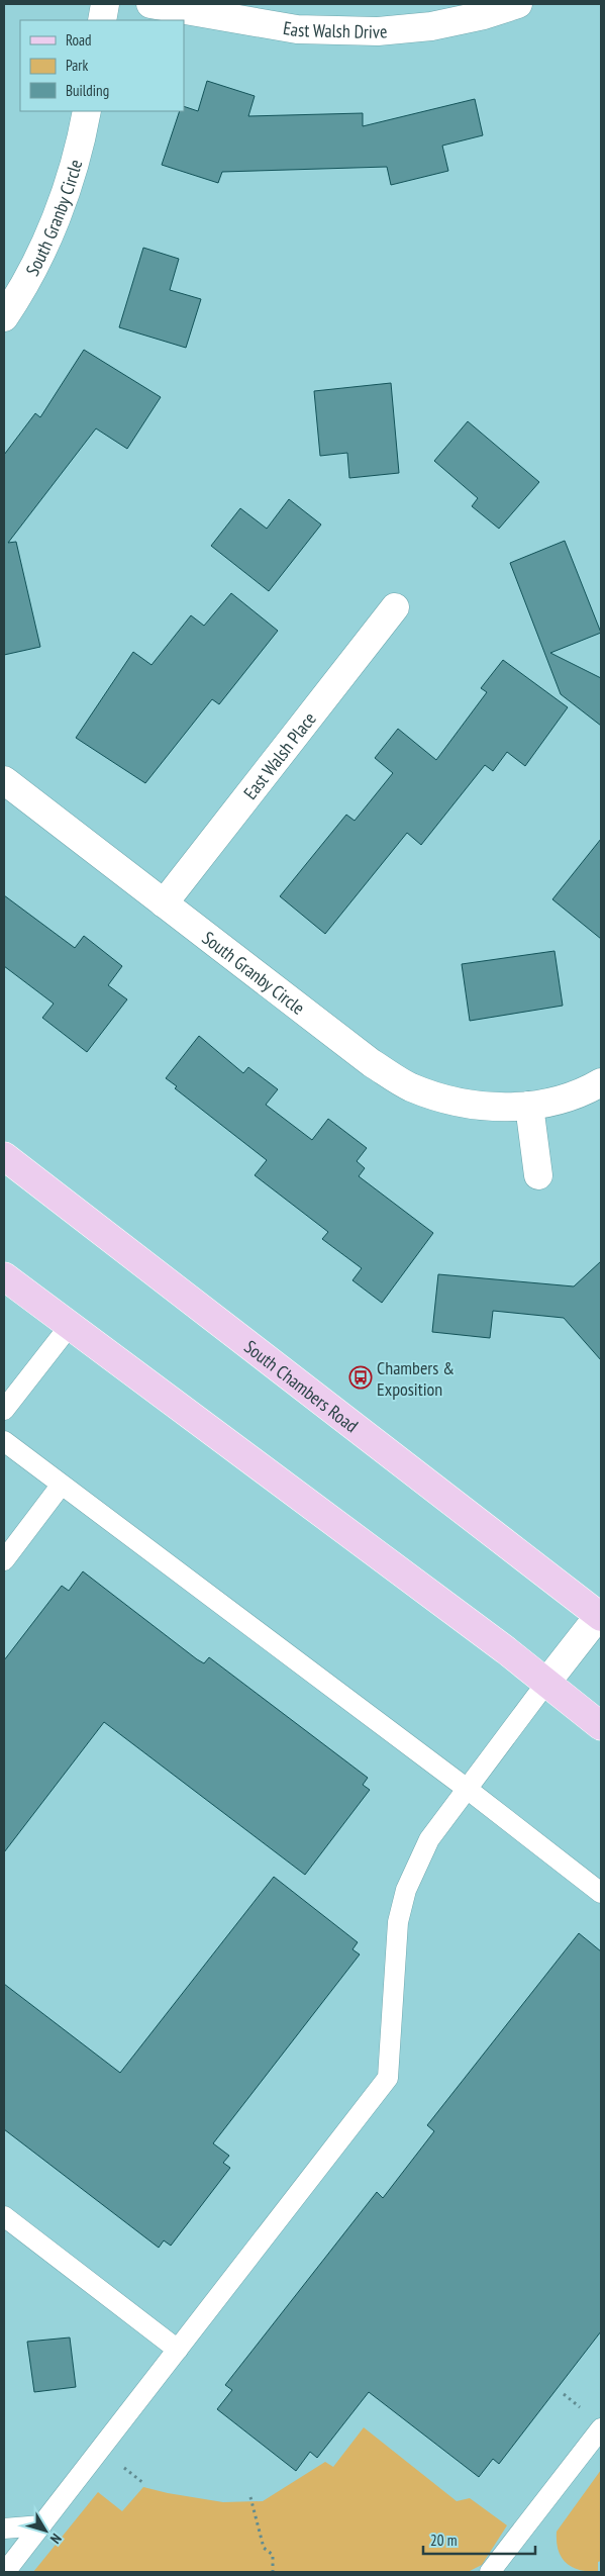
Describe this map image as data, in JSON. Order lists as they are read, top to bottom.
{
  "streets": {
    "main road": ["South Chambers Road"],
    "street": ["East Walsh Drive", "South Granby Circle", "East Walsh Place"]
  },
  "crossings": [
    ["South Granby Circle", "East Walsh Place"]
  ],
  "places": {
    "bus stop": ["Chambers & Exposition"]
  },
  "legend": ["Road", "Park", "Building"],
  "scale_bar": "20 m",
  "north": "bottom right"
}
